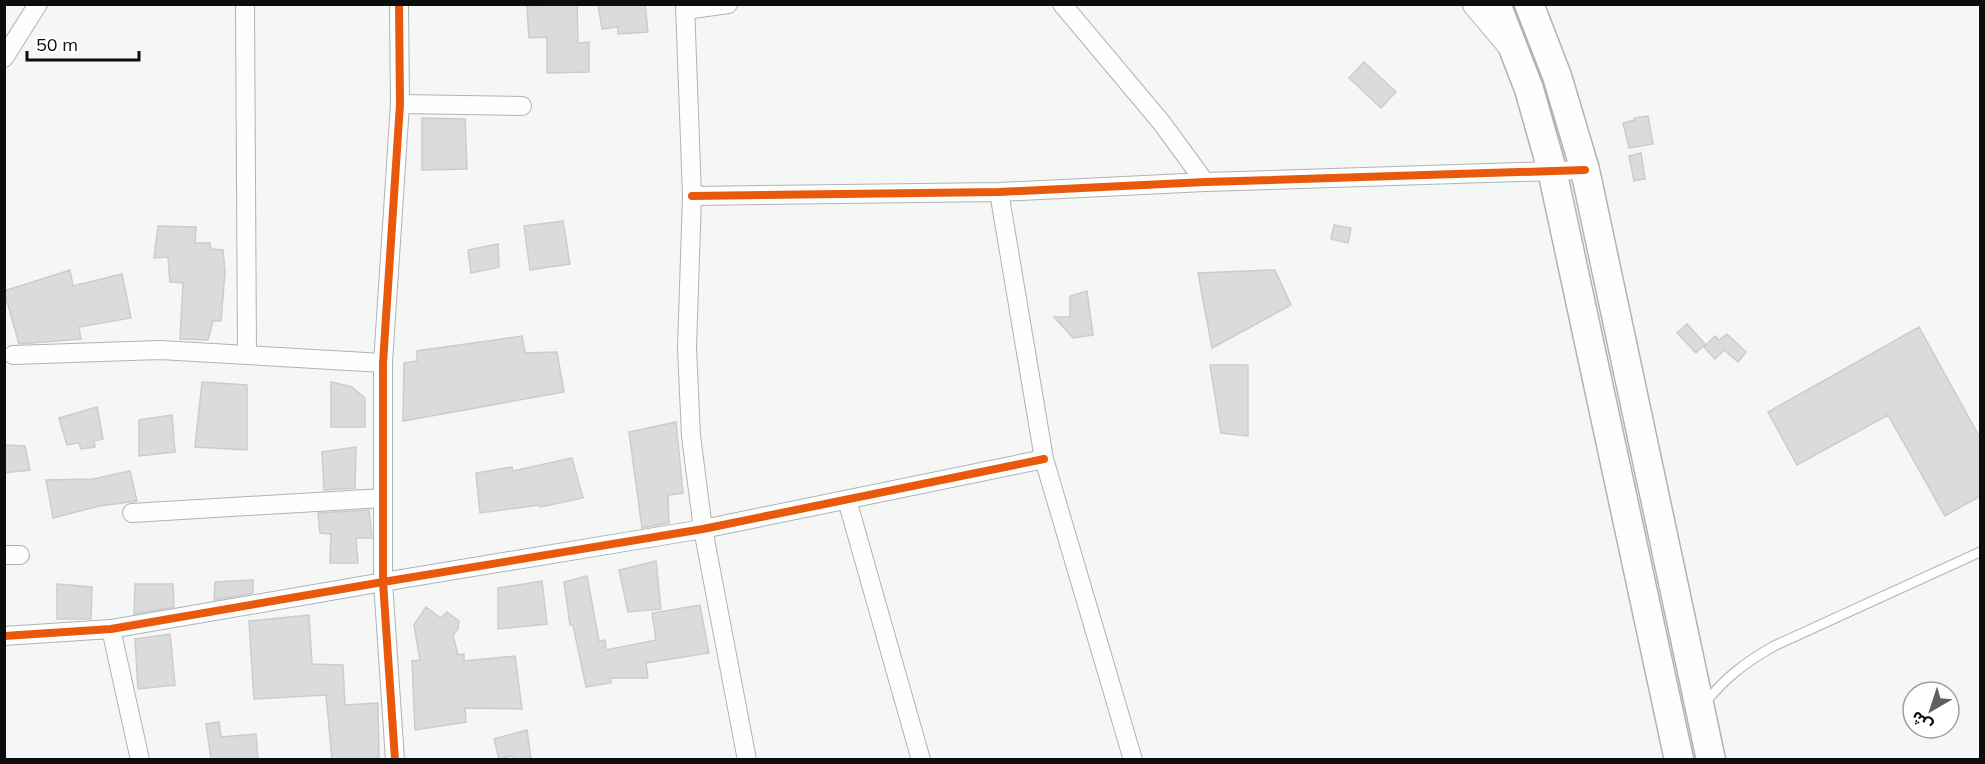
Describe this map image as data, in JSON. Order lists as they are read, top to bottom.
{
  "scale_bar": "50 m",
  "north": "bottom left"
}
